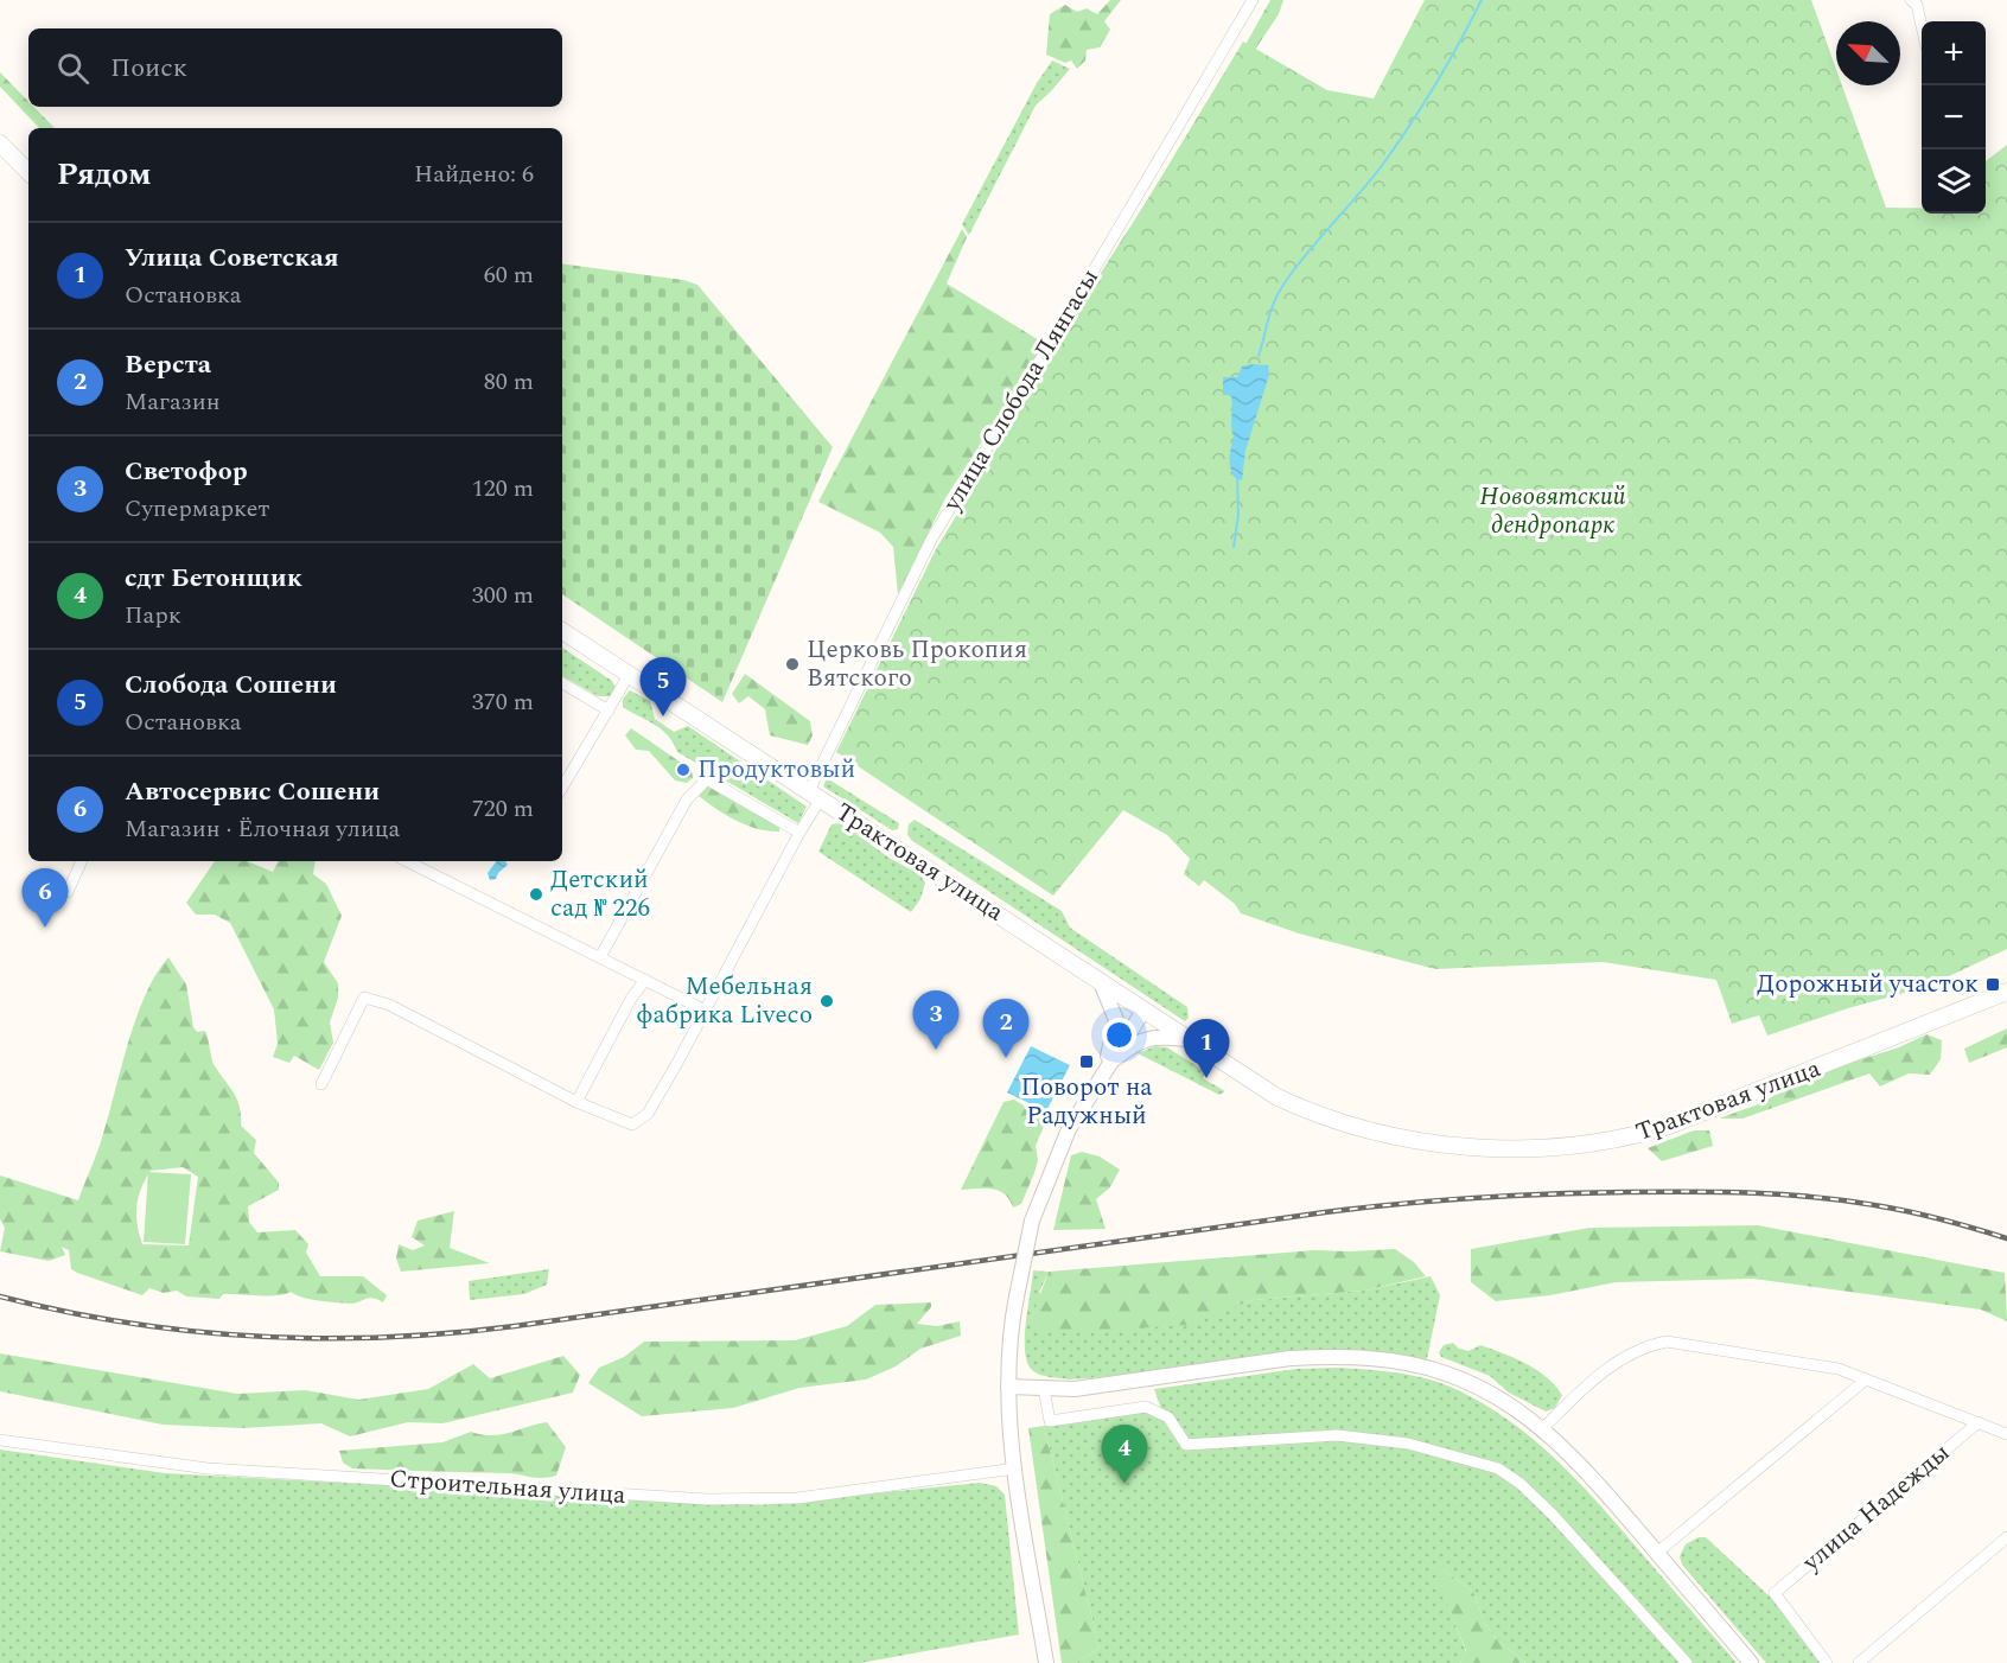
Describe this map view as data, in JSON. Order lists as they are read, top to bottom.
{
  "streets": {
    "main road": ["Трактовая улица"],
    "street": ["улица Слобода Лянгасы", "Строительная улица", "улица Надежды"]
  },
  "crossings": [
    ["улица Слобода Лянгасы", "Трактовая улица"]
  ],
  "parks": ["Нововятский дендропарк"],
  "places": {
    "other": [
      "Церковь Прокопия Вятского",
      "Продуктовый",
      "Детский сад № 226",
      "Мебельная фабрика Liveco"
    ],
    "transit": ["Дорожный участок", "Поворот на Радужный"]
  },
  "north": "top left",
  "page": {
    "map_buttons": ["+", "−"],
    "search": "Поиск",
    "heading": ["Рядом", "Найдено: 6"],
    "list": [
      {
        "mark": "1",
        "name": "Улица Советская",
        "note": "Остановка",
        "value": "60 m"
      },
      {
        "mark": "2",
        "name": "Верста",
        "note": "Магазин",
        "value": "80 m"
      },
      {
        "mark": "3",
        "name": "Светофор",
        "note": "Супермаркет",
        "value": "120 m"
      },
      {
        "mark": "4",
        "name": "сдт Бетонщик",
        "note": "Парк",
        "value": "300 m"
      },
      {
        "mark": "5",
        "name": "Слобода Сошени",
        "note": "Остановка",
        "value": "370 m"
      },
      {
        "mark": "6",
        "name": "Автосервис Сошени",
        "note": "Магазин · Ёлочная улица",
        "value": "720 m"
      }
    ],
    "pins": [
      "5",
      "6",
      "3",
      "2",
      "1",
      "4"
    ]
  }
}
